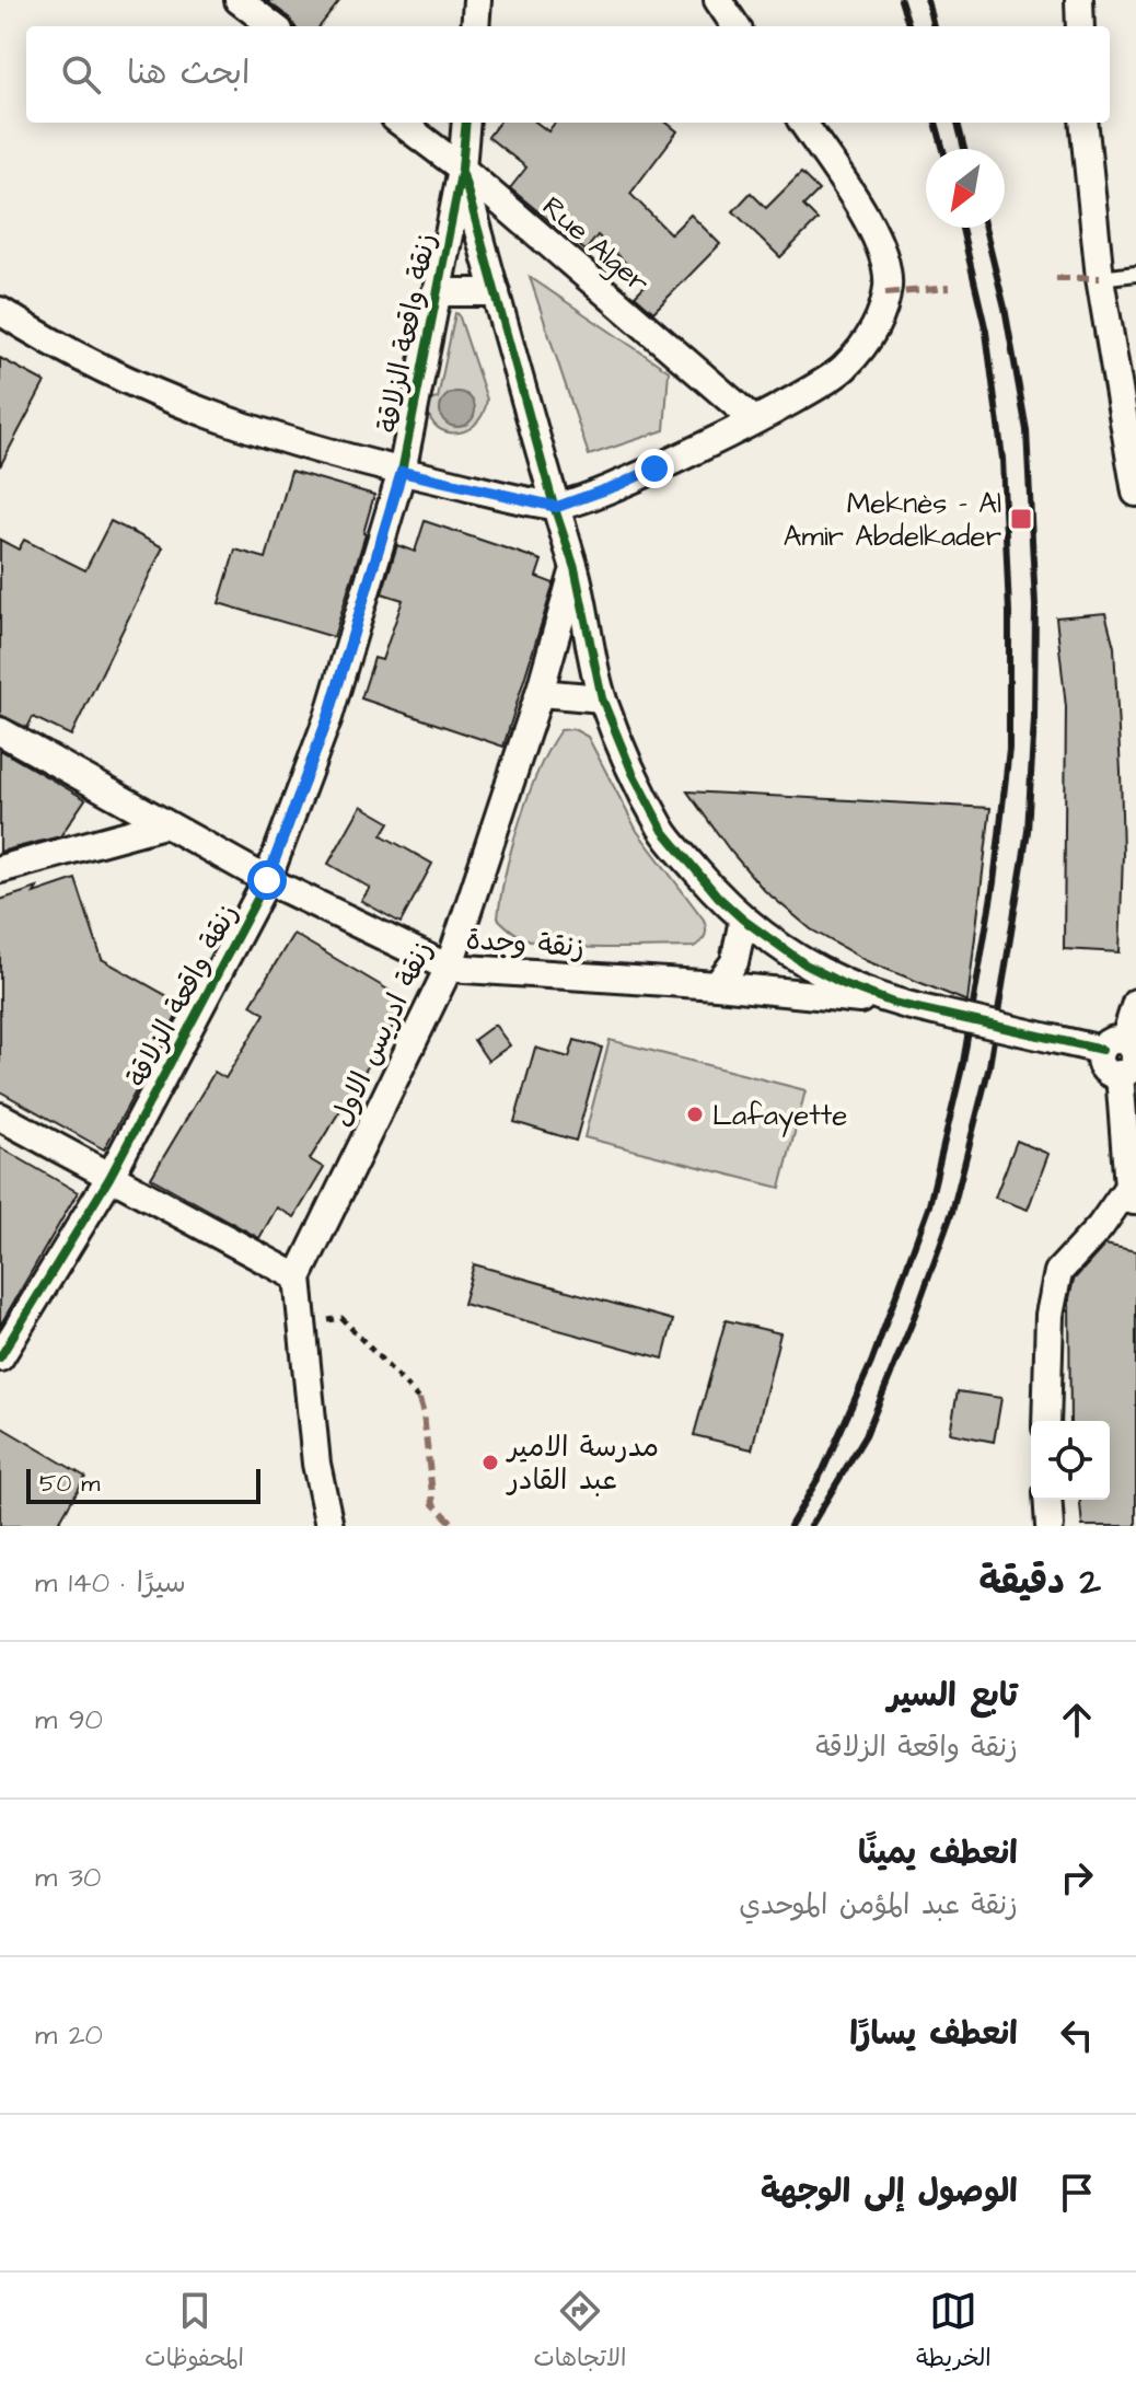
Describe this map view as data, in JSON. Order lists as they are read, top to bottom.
{
  "streets": {
    "street": [
      "Rue Alger",
      "زنقة واقعة الزلاقة",
      "زنقة وجدة",
      "زنقة ادريس الاول"
    ]
  },
  "crossings": [
    ["Rue Alger", "زنقة واقعة الزلاقة"],
    ["زنقة واقعة الزلاقة", "زنقة وجدة"],
    ["زنقة وجدة", "زنقة ادريس الاول"]
  ],
  "places": {
    "transit": ["Meknès - Al Amir Abdelkader"],
    "other": ["Lafayette", "مدرسة الامير عبد القادر"]
  },
  "scale_bar": "50 m",
  "north": "bottom left",
  "page": {
    "search": "ابحث هنا",
    "scale": "50 m",
    "heading": ["2 دقيقة", "سيرًا · 140 m"],
    "list": [
      ["تابع السير", "زنقة واقعة الزلاقة", "90 m"],
      ["انعطف يمينًا", "زنقة عبد المؤمن الموحدي", "30 m"],
      ["انعطف يسارًا", "20 m"],
      "الوصول إلى الوجهة"
    ],
    "nav": ["الخريطة", "الاتجاهات", "المحفوظات"]
  }
}
